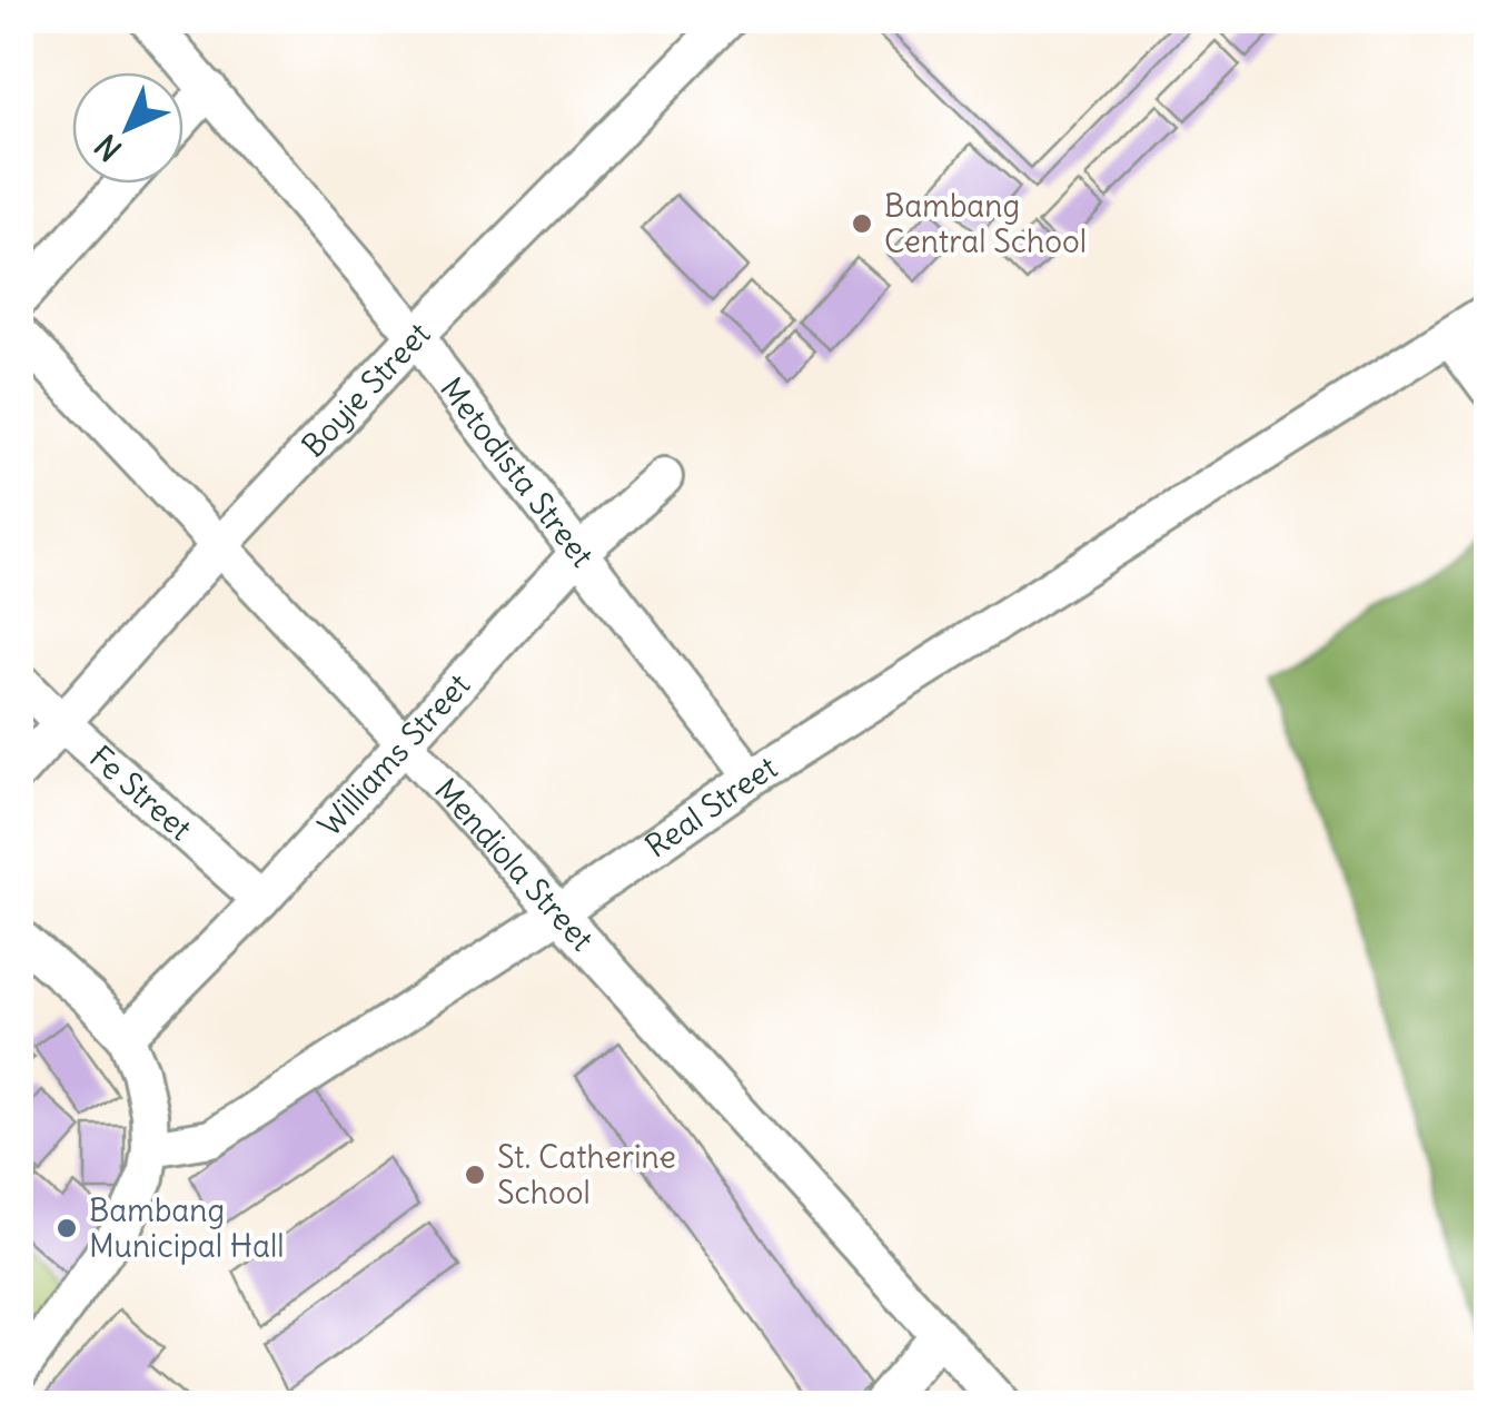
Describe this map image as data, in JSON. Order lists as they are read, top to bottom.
{
  "streets": {
    "street": [
      "Boyie Street",
      "Metodista Street",
      "Williams Street",
      "Fe Street",
      "Real Street",
      "Mendiola Street"
    ]
  },
  "crossings": [
    ["Boyie Street", "Metodista Street"],
    ["Boyie Street", "Fe Street"],
    ["Boyie Street", "Mendiola Street"],
    ["Metodista Street", "Williams Street"],
    ["Metodista Street", "Real Street"],
    ["Williams Street", "Fe Street"],
    ["Williams Street", "Mendiola Street"],
    ["Real Street", "Mendiola Street"]
  ],
  "places": ["Bambang Central School", "St. Catherine School", "Bambang Municipal Hall"],
  "north": "bottom left"
}
